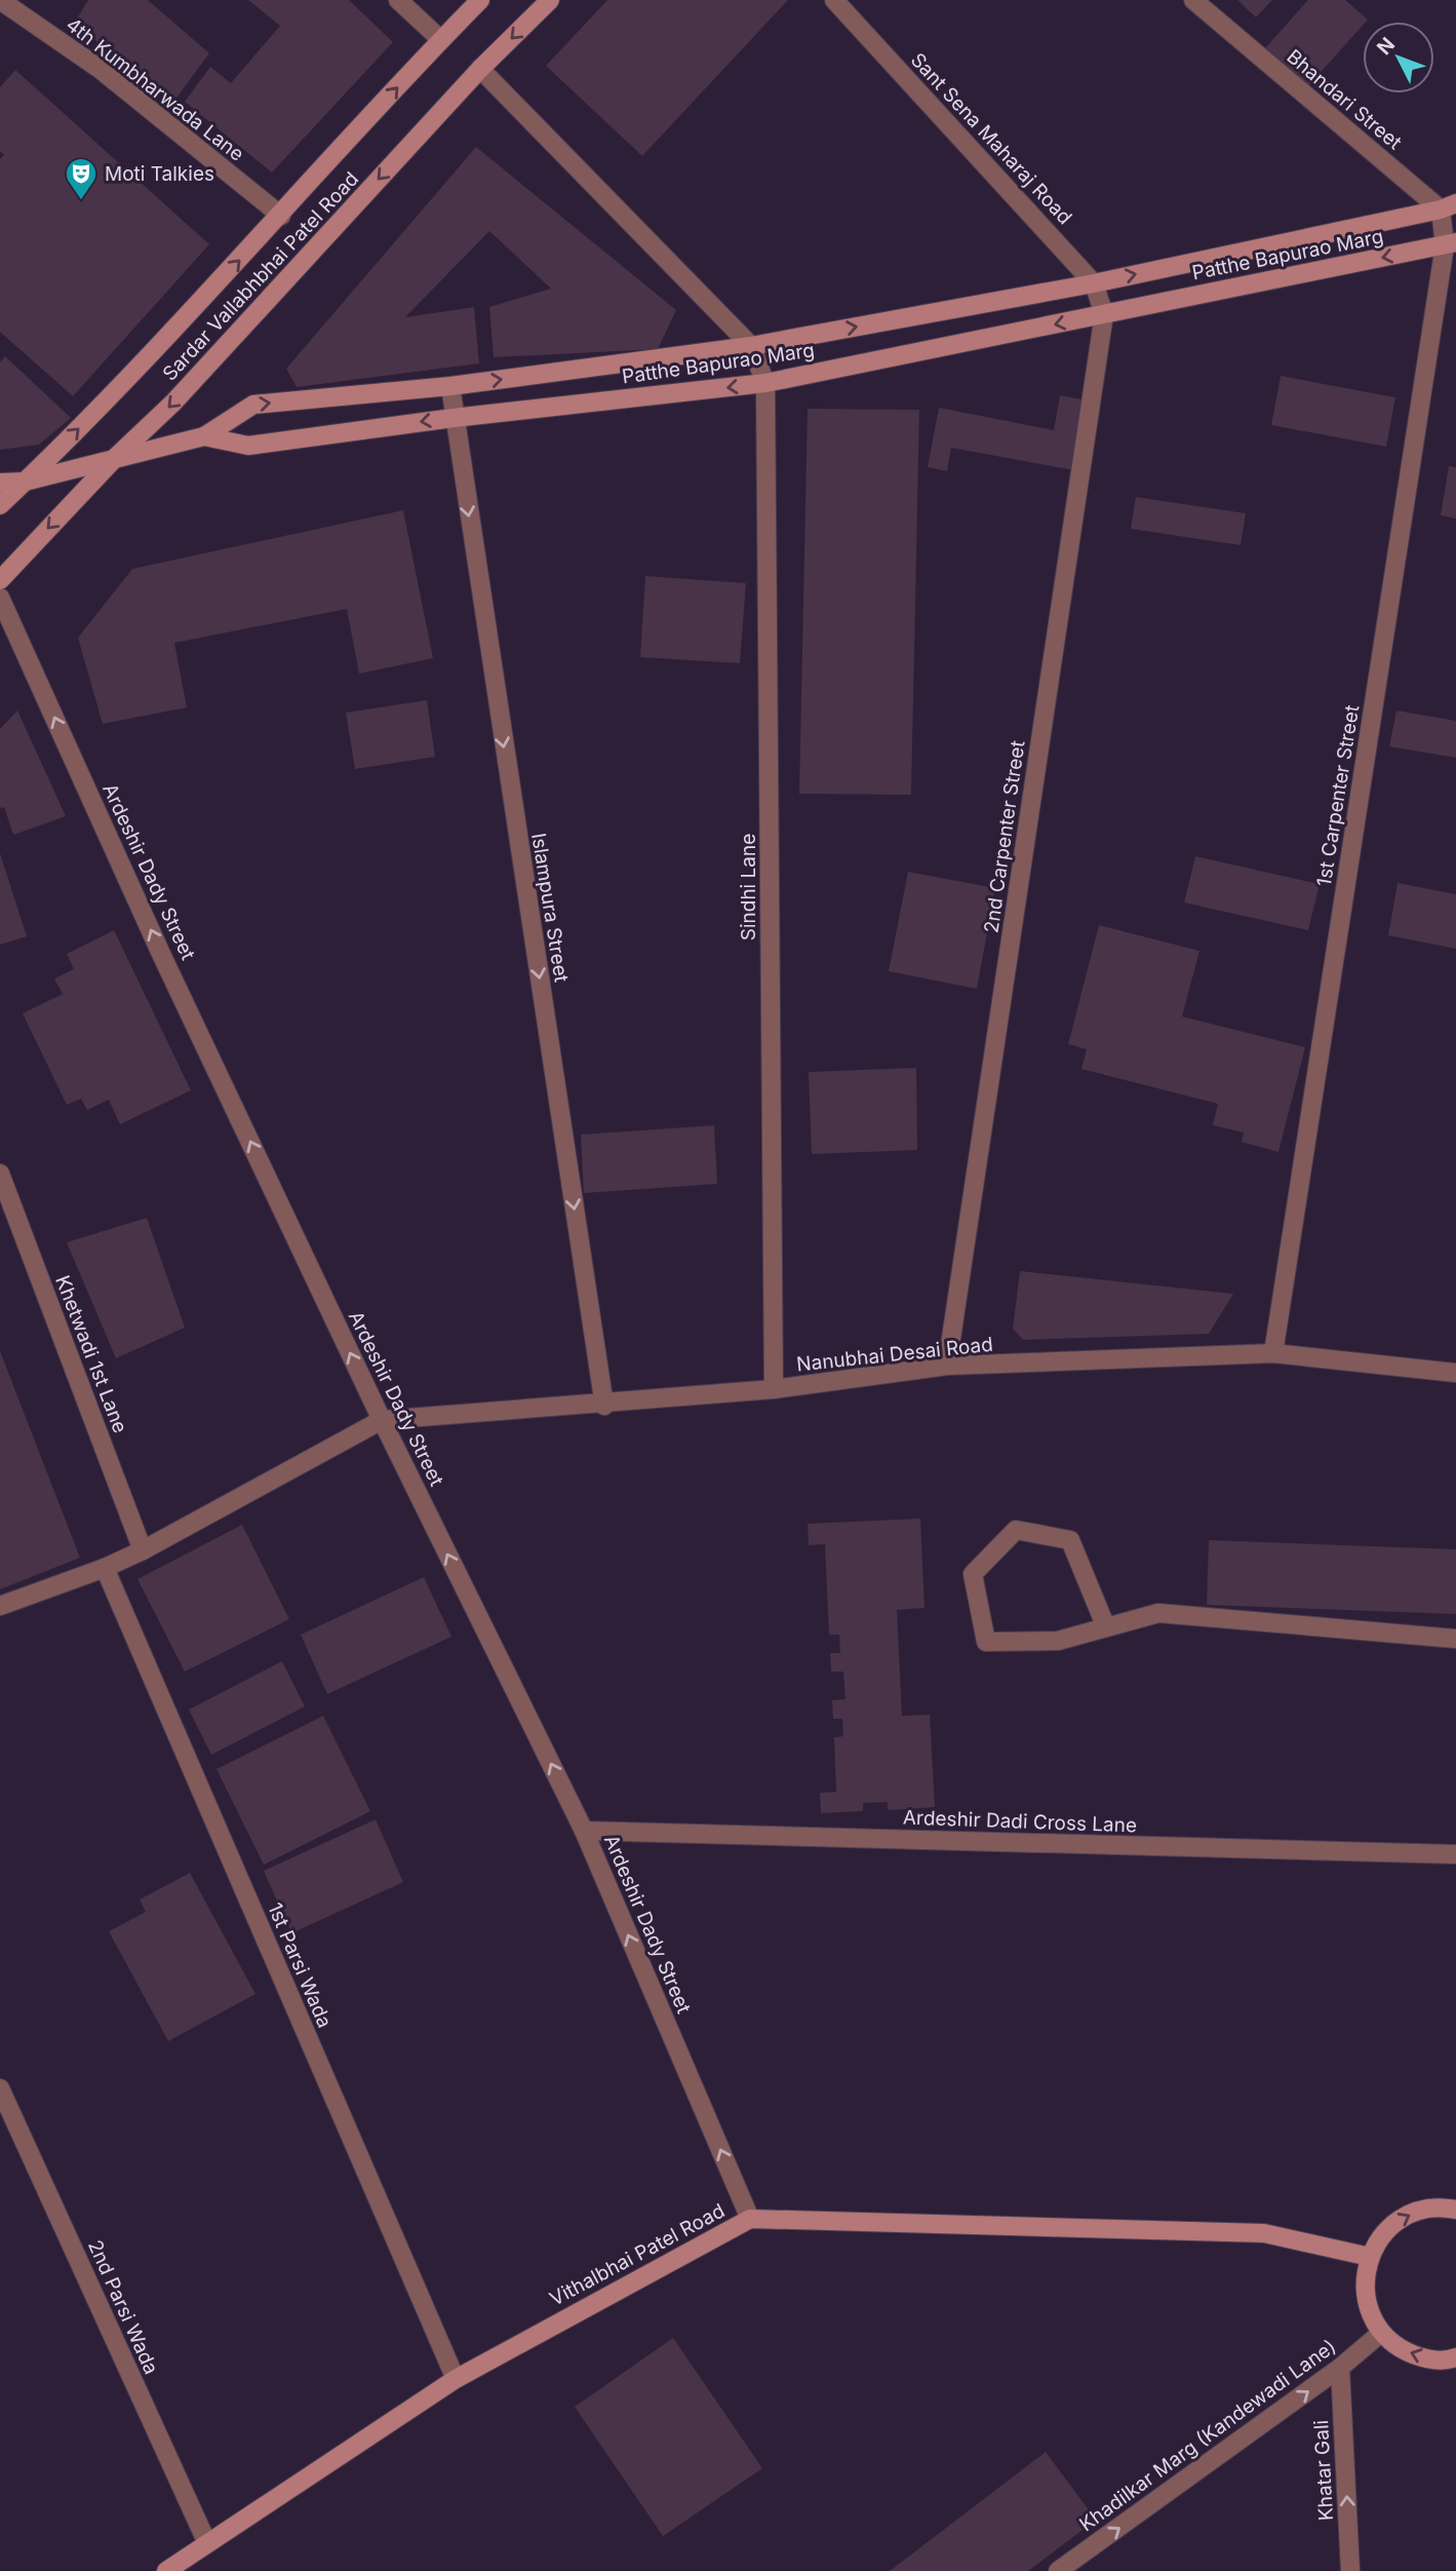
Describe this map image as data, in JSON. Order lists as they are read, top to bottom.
{
  "streets": {
    "main road": ["Patthe Bapurao Marg", "Sardar Vallabhbhai Patel Road", "Vithalbhai Patel Road"],
    "street": [
      "4th Kumbharwada Lane",
      "Bhandari Street",
      "Sant Sena Maharaj Road",
      "1st Carpenter Street",
      "2nd Carpenter Street",
      "Ardeshir Dady Street",
      "Sindhi Lane",
      "Islampura Street",
      "Khetwadi 1st Lane",
      "Nanubhai Desai Road",
      "Ardeshir Dadi Cross Lane",
      "1st Parsi Wada",
      "2nd Parsi Wada",
      "Khadilkar Marg (Kandewadi Lane)",
      "Khatar Gali"
    ]
  },
  "crossings": [
    ["4th Kumbharwada Lane", "Sardar Vallabhbhai Patel Road"],
    ["Sant Sena Maharaj Road", "Patthe Bapurao Marg"],
    ["Sant Sena Maharaj Road", "2nd Carpenter Street"],
    ["Patthe Bapurao Marg", "Sardar Vallabhbhai Patel Road"],
    ["Patthe Bapurao Marg", "1st Carpenter Street"],
    ["Patthe Bapurao Marg", "2nd Carpenter Street"],
    ["Patthe Bapurao Marg", "Sindhi Lane"],
    ["Patthe Bapurao Marg", "Islampura Street"],
    ["1st Carpenter Street", "Nanubhai Desai Road"],
    ["2nd Carpenter Street", "Nanubhai Desai Road"],
    ["Ardeshir Dady Street", "Nanubhai Desai Road"],
    ["Ardeshir Dady Street", "Ardeshir Dadi Cross Lane"],
    ["Ardeshir Dady Street", "Vithalbhai Patel Road"],
    ["Sindhi Lane", "Nanubhai Desai Road"],
    ["Islampura Street", "Nanubhai Desai Road"],
    ["1st Parsi Wada", "Vithalbhai Patel Road"],
    ["Vithalbhai Patel Road", "2nd Parsi Wada"],
    ["Khadilkar Marg (Kandewadi Lane)", "Khatar Gali"]
  ],
  "one_way": [
    "Ardeshir Dady Street",
    "Islampura Street",
    "Khadilkar Marg (Kandewadi Lane)",
    "Khatar Gali"
  ],
  "places": {
    "theatre": ["Moti Talkies"]
  },
  "north": "top left"
}
